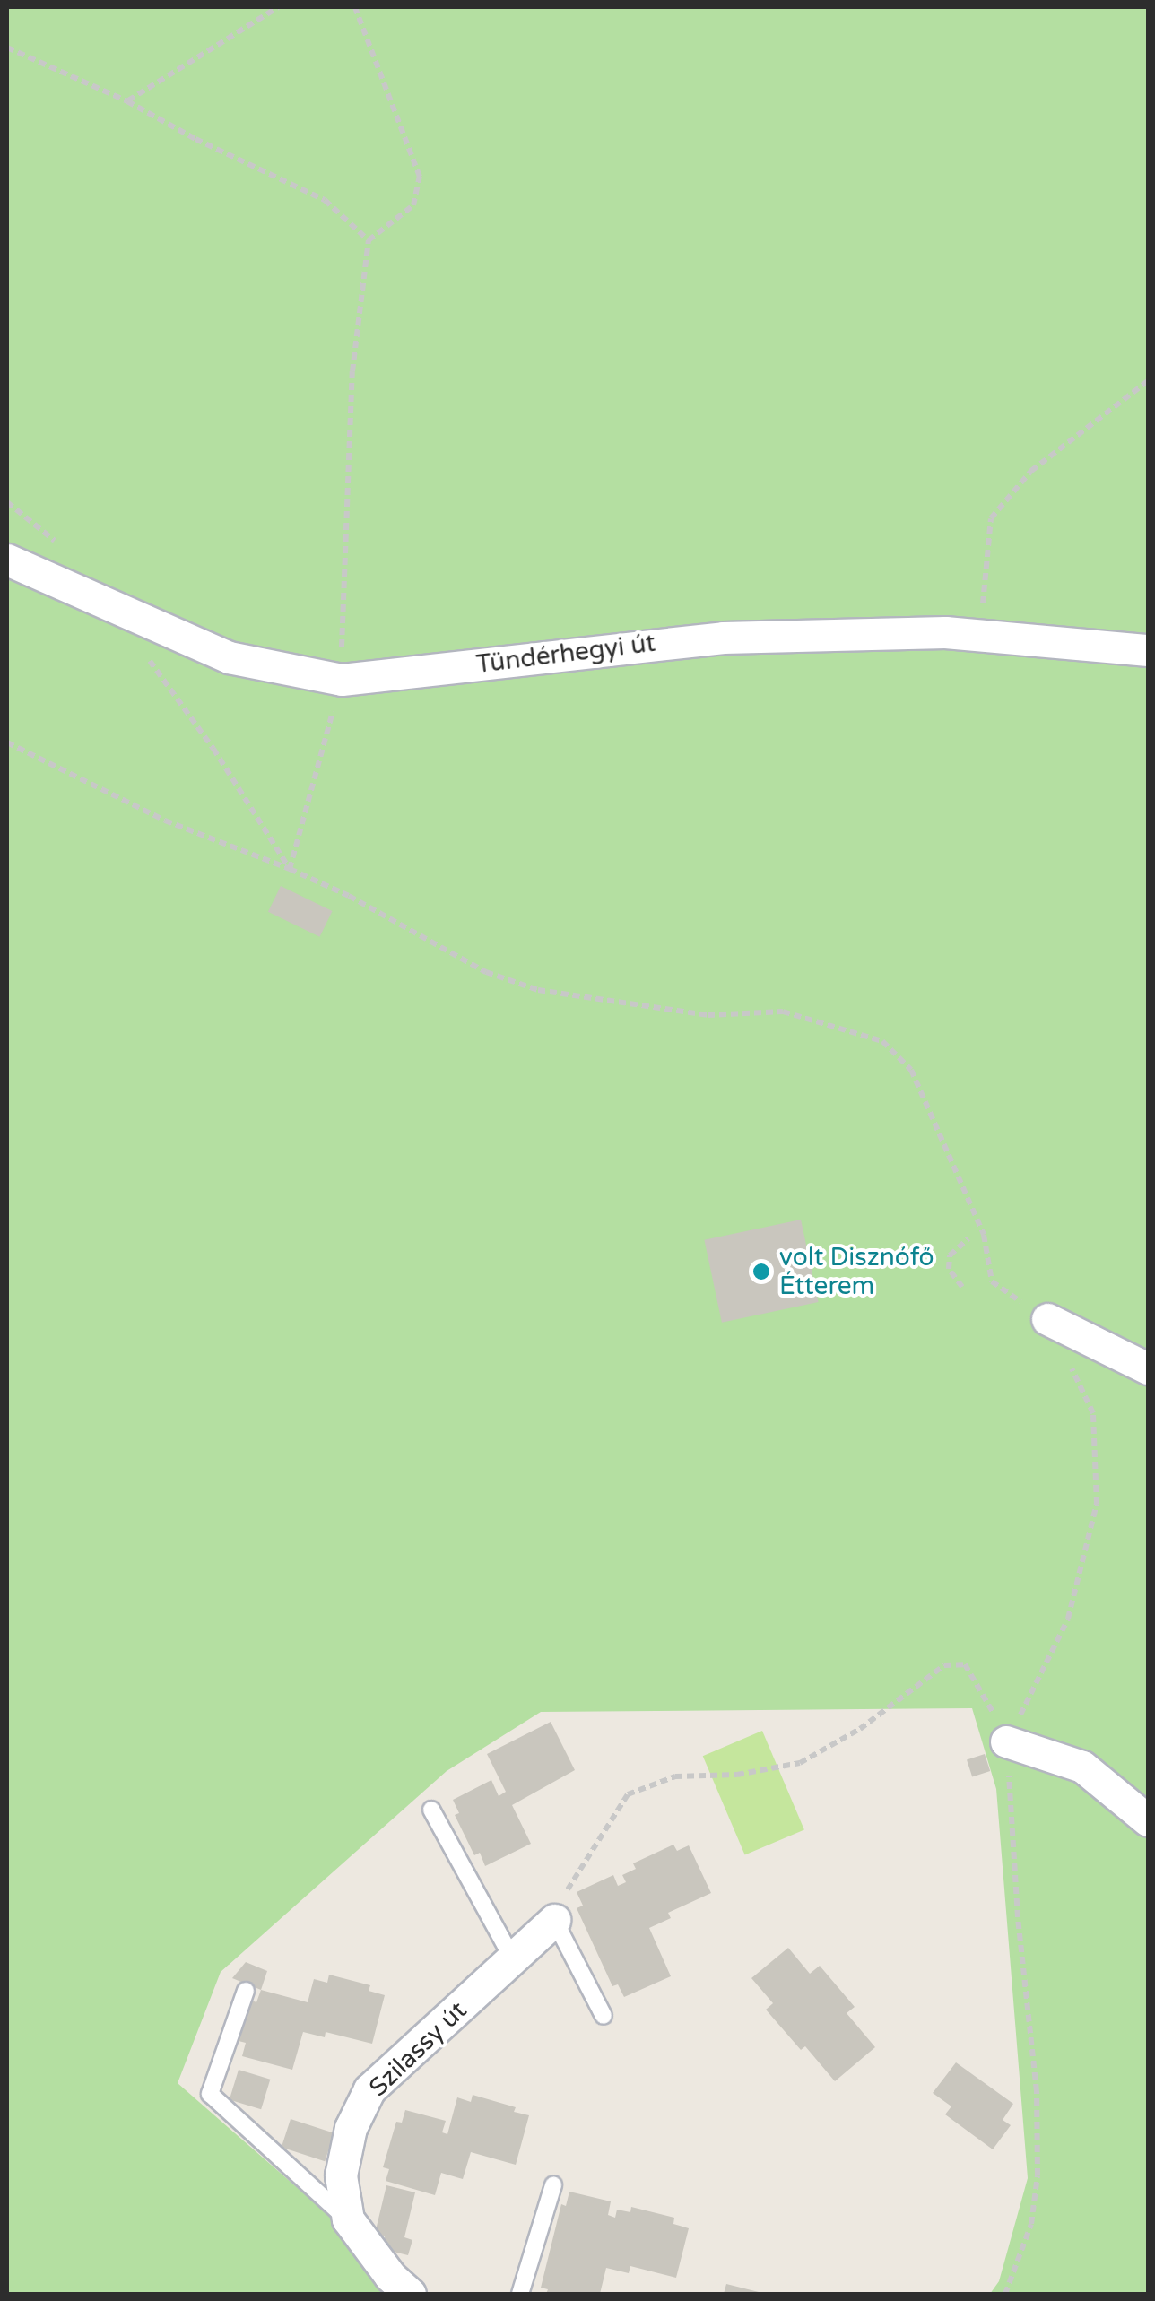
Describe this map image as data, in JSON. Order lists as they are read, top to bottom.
{
  "streets": {
    "street": ["Tündérhegyi út", "Szilassy út"]
  },
  "places": ["volt Disznófő Étterem"]
}
